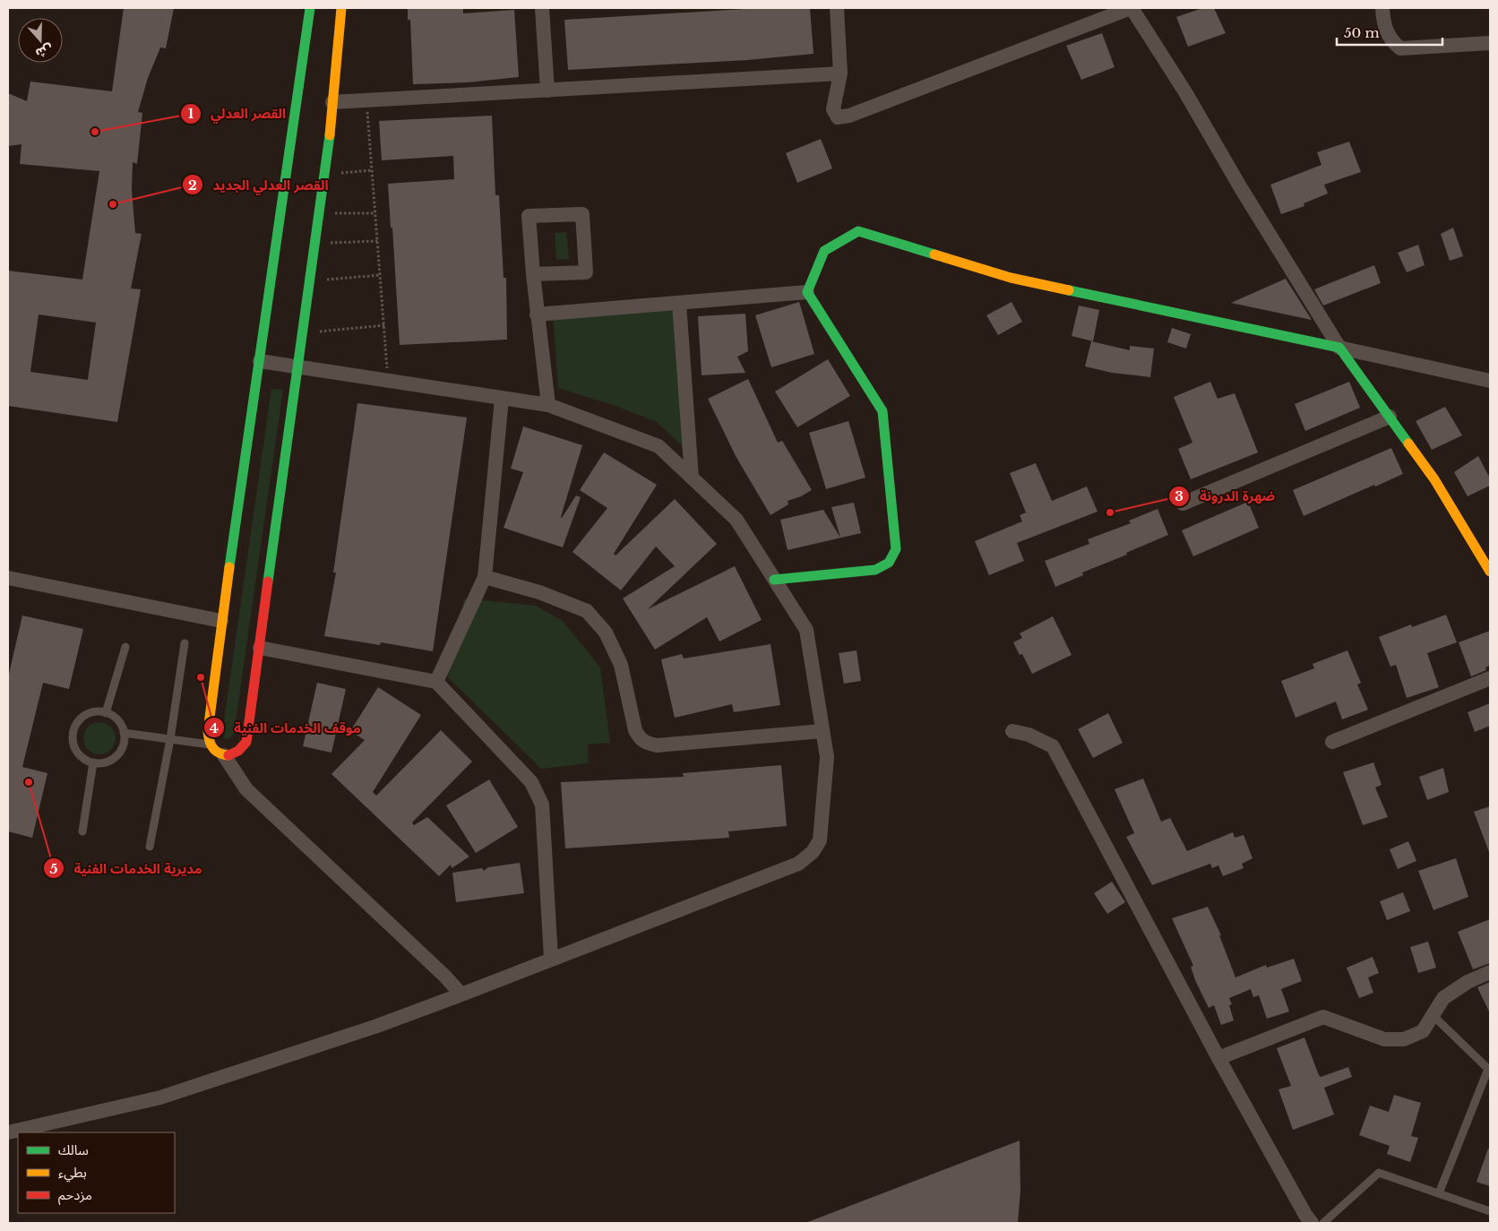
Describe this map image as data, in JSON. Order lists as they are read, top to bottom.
{
  "places": [
    "القصر العدلي",
    "القصر العدلي الجديد",
    "ضهرة الدرونة",
    "موقف الخدمات الفنية",
    "مديرية الخدمات الفنية"
  ],
  "legend": ["سالك", "بطيء", "مزدحم"],
  "scale_bar": "50 m",
  "north": "bottom"
}
